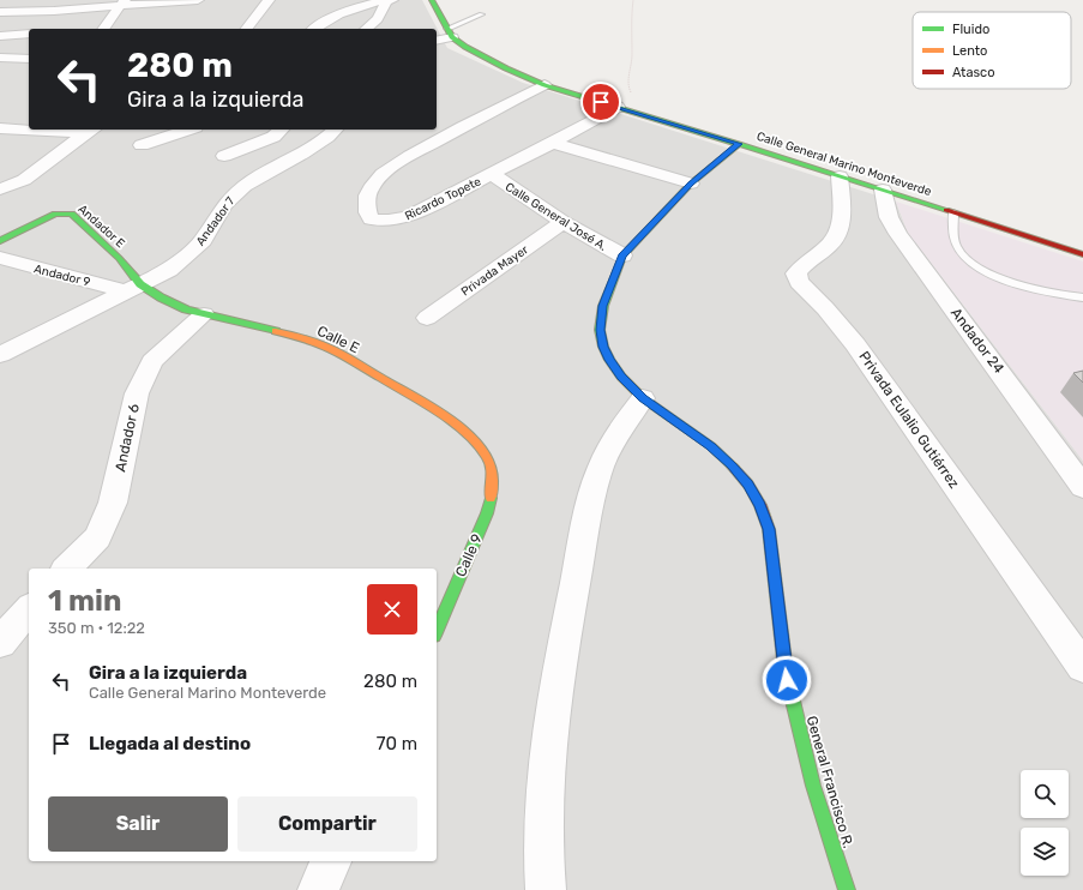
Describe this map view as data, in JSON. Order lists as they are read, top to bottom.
{
  "streets": {
    "street": [
      "Calle General Marino Monteverde",
      "Ricardo Topete",
      "Calle General José A.",
      "Andador 7",
      "Andador E",
      "Privada Mayer",
      "Andador 9",
      "Calle E",
      "Andador 24",
      "Privada Eulalio Gutiérrez",
      "Andador 6",
      "Calle 9",
      "General Francisco R."
    ]
  },
  "crossings": [
    ["Calle General Marino Monteverde", "Ricardo Topete"],
    ["Calle General Marino Monteverde", "Andador 24"],
    ["Calle General Marino Monteverde", "Privada Eulalio Gutiérrez"],
    ["Calle General Marino Monteverde", "General Francisco R."],
    ["Ricardo Topete", "Calle General José A."],
    ["Calle General José A.", "Privada Mayer"],
    ["Calle General José A.", "General Francisco R."],
    ["Andador 7", "Andador E"],
    ["Andador 7", "Andador 9"],
    ["Andador 7", "Calle E"],
    ["Andador E", "Andador 9"],
    ["Andador E", "Calle E"],
    ["Andador 9", "Calle E"],
    ["Calle E", "Andador 6"],
    ["Calle E", "Calle 9"]
  ],
  "legend": ["Fluido", "Lento", "Atasco"],
  "page": {
    "turn": ["280 m", "Gira a la izquierda"],
    "heading": ["1 min", "350 m · 12:22"],
    "list": [
      {
        "name": "Gira a la izquierda",
        "note": "Calle General Marino Monteverde",
        "value": "280 m"
      },
      {
        "name": "Llegada al destino",
        "value": "70 m"
      }
    ],
    "buttons": ["Salir", "Compartir"]
  }
}
